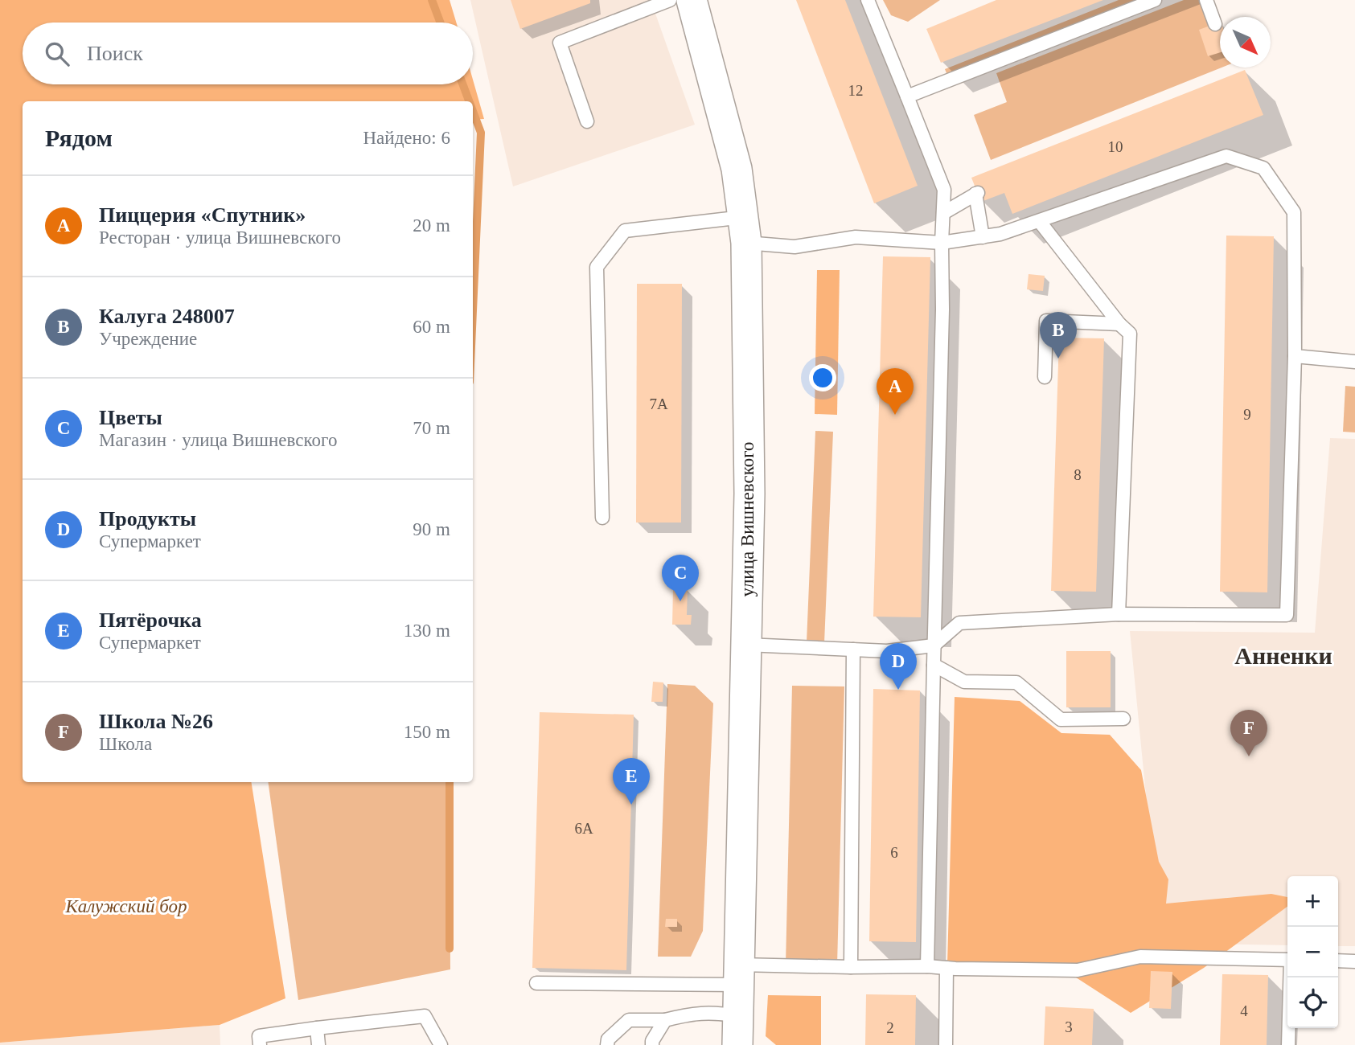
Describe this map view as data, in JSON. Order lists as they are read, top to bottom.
{
  "streets": {
    "street": ["улица Вишневского"]
  },
  "districts": ["Анненки"],
  "parks": ["Калужский бор"],
  "house_numbers": [
    "12",
    "10",
    "7А",
    "9",
    "8",
    "6А",
    "6",
    "4",
    "3",
    "2"
  ],
  "north": "bottom right",
  "page": {
    "search": "Поиск",
    "heading": ["Рядом", "Найдено: 6"],
    "list": [
      {
        "mark": "A",
        "name": "Пиццерия «Спутник»",
        "note": "Ресторан · улица Вишневского",
        "value": "20 m"
      },
      {
        "mark": "B",
        "name": "Калуга 248007",
        "note": "Учреждение",
        "value": "60 m"
      },
      {
        "mark": "C",
        "name": "Цветы",
        "note": "Магазин · улица Вишневского",
        "value": "70 m"
      },
      {
        "mark": "D",
        "name": "Продукты",
        "note": "Супермаркет",
        "value": "90 m"
      },
      {
        "mark": "E",
        "name": "Пятёрочка",
        "note": "Супермаркет",
        "value": "130 m"
      },
      {
        "mark": "F",
        "name": "Школа №26",
        "note": "Школа",
        "value": "150 m"
      }
    ],
    "pins": [
      "B",
      "A",
      "C",
      "D",
      "F",
      "E"
    ],
    "map_buttons": ["+", "−"]
  }
}
